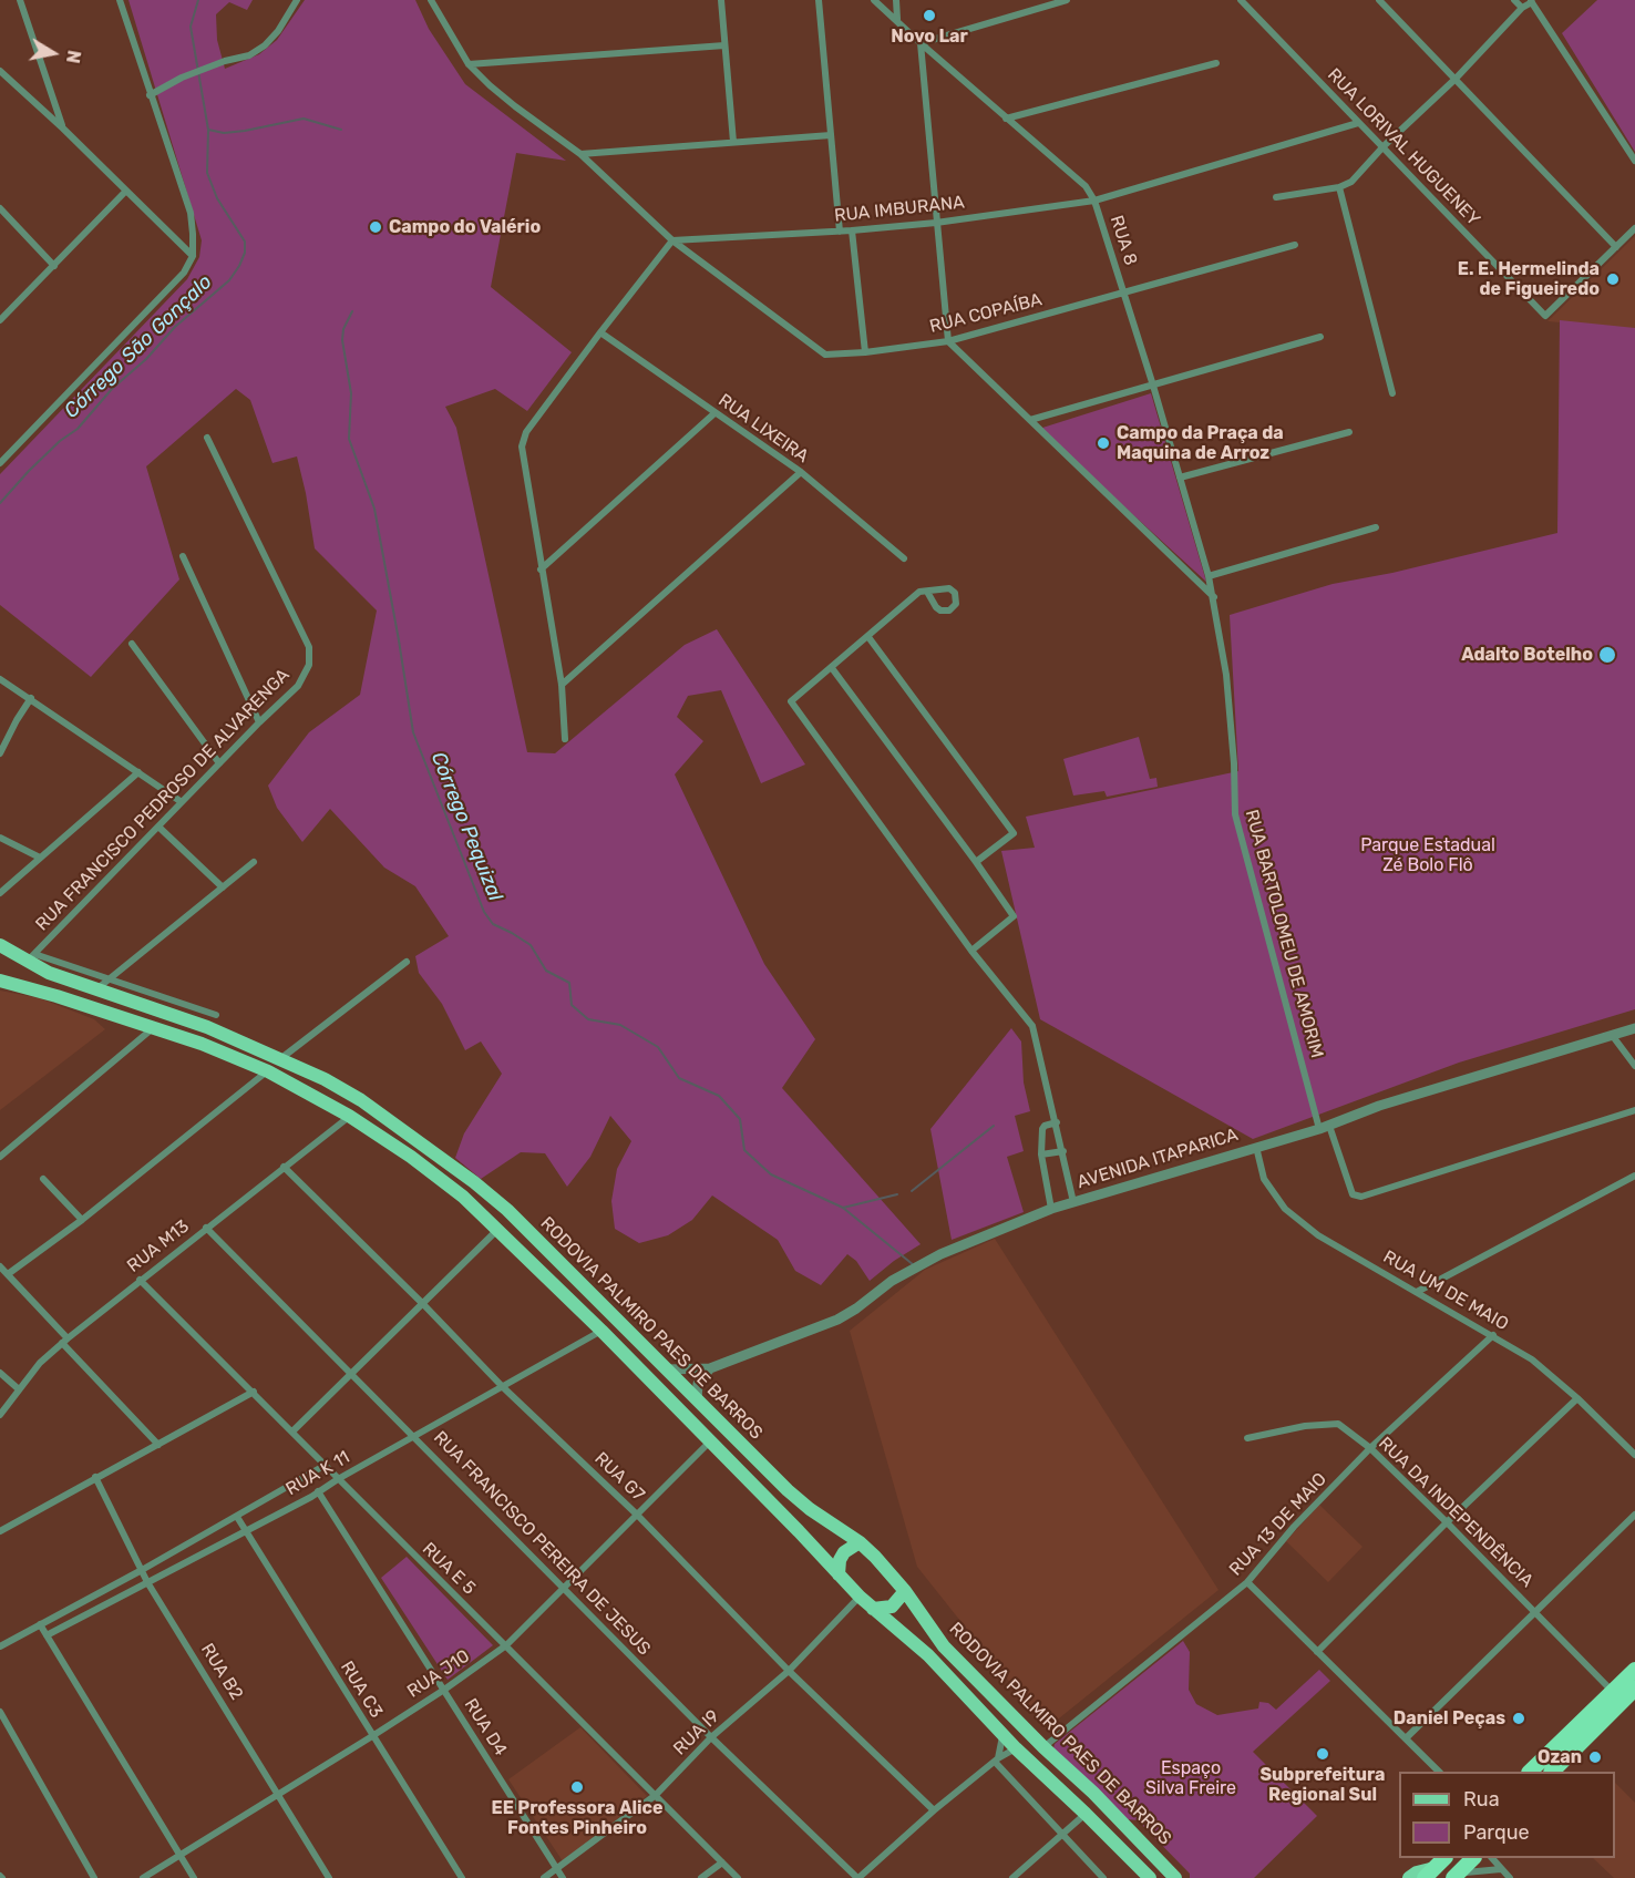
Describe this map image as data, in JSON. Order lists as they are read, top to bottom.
{
  "streets": {
    "main road": ["RODOVIA PALMIRO PAES DE BARROS"],
    "street": [
      "RUA LORIVAL HUGUENEY",
      "RUA IMBURANA",
      "RUA 8",
      "RUA COPAÍBA",
      "RUA LIXEIRA",
      "RUA FRANCISCO PEDROSO DE ALVARENGA",
      "RUA BARTOLOMEU DE AMORIM",
      "AVENIDA ITAPARICA",
      "RUA M13",
      "RUA UM DE MAIO",
      "RUA K 11",
      "RUA G7",
      "RUA DA INDEPENDÊNCIA",
      "RUA 13 DE MAIO",
      "RUA FRANCISCO PEREIRA DE JESUS",
      "RUA E 5",
      "RUA B2",
      "RUA J10",
      "RUA C3",
      "RUA D4",
      "RUA I9"
    ]
  },
  "crossings": [
    ["RUA LORIVAL HUGUENEY", "RUA IMBURANA"],
    ["RUA IMBURANA", "RUA 8"],
    ["RUA IMBURANA", "RUA COPAÍBA"],
    ["RUA 8", "RUA COPAÍBA"],
    ["RUA 8", "RUA BARTOLOMEU DE AMORIM"],
    ["RUA FRANCISCO PEDROSO DE ALVARENGA", "RODOVIA PALMIRO PAES DE BARROS"],
    ["RUA BARTOLOMEU DE AMORIM", "AVENIDA ITAPARICA"],
    ["AVENIDA ITAPARICA", "RUA UM DE MAIO"],
    ["AVENIDA ITAPARICA", "RODOVIA PALMIRO PAES DE BARROS"],
    ["RUA M13", "RODOVIA PALMIRO PAES DE BARROS"],
    ["RUA M13", "RUA G7"],
    ["RUA M13", "RUA FRANCISCO PEREIRA DE JESUS"],
    ["RUA M13", "RUA E 5"],
    ["RUA UM DE MAIO", "RUA 13 DE MAIO"],
    ["RODOVIA PALMIRO PAES DE BARROS", "RUA K 11"],
    ["RODOVIA PALMIRO PAES DE BARROS", "RUA 13 DE MAIO"],
    ["RODOVIA PALMIRO PAES DE BARROS", "RUA J10"],
    ["RODOVIA PALMIRO PAES DE BARROS", "RUA I9"],
    ["RUA K 11", "RUA G7"],
    ["RUA K 11", "RUA FRANCISCO PEREIRA DE JESUS"],
    ["RUA K 11", "RUA E 5"],
    ["RUA K 11", "RUA B2"],
    ["RUA K 11", "RUA C3"],
    ["RUA K 11", "RUA D4"],
    ["RUA G7", "RUA J10"],
    ["RUA G7", "RUA I9"],
    ["RUA DA INDEPENDÊNCIA", "RUA 13 DE MAIO"],
    ["RUA FRANCISCO PEREIRA DE JESUS", "RUA J10"],
    ["RUA FRANCISCO PEREIRA DE JESUS", "RUA I9"],
    ["RUA E 5", "RUA J10"],
    ["RUA E 5", "RUA I9"],
    ["RUA B2", "RUA J10"],
    ["RUA J10", "RUA C3"],
    ["RUA J10", "RUA D4"],
    ["RUA D4", "RUA I9"]
  ],
  "water": ["Córrego São Gonçalo", "Córrego Pequizal"],
  "parks": ["Parque Estadual Zé Bolo Flô", "Espaço Silva Freire"],
  "places": [
    "Novo Lar",
    "Campo do Valério",
    "E. E. Hermelinda de Figueiredo",
    "Campo da Praça da Maquina de Arroz",
    "Adalto Botelho",
    "Daniel Peças",
    "Subprefeitura Regional Sul",
    "Ozan",
    "EE Professora Alice Fontes Pinheiro"
  ],
  "legend": ["Rua", "Parque"],
  "north": "right"
}
